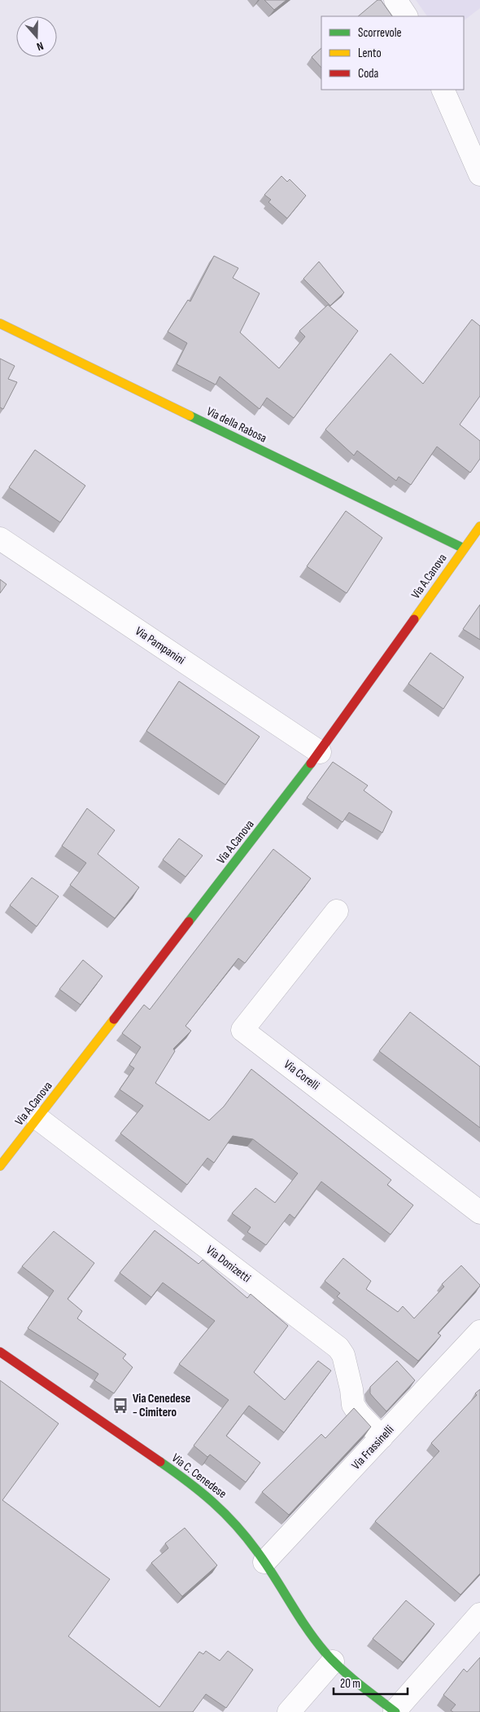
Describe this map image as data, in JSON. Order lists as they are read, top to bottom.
{
  "streets": {
    "street": [
      "Via della Rabosa",
      "Via A.Canova",
      "Via Pampanini",
      "Via Corelli",
      "Via Donizetti",
      "Via Frassinelli",
      "Via C. Cenedese"
    ]
  },
  "crossings": [
    ["Via della Rabosa", "Via A.Canova"],
    ["Via A.Canova", "Via Pampanini"],
    ["Via A.Canova", "Via Donizetti"],
    ["Via Donizetti", "Via Frassinelli"],
    ["Via Frassinelli", "Via C. Cenedese"]
  ],
  "places": {
    "bus stop": ["Via Cenedese - Cimitero"]
  },
  "legend": ["Scorrevole", "Lento", "Coda"],
  "scale_bar": "20 m",
  "north": "bottom"
}
